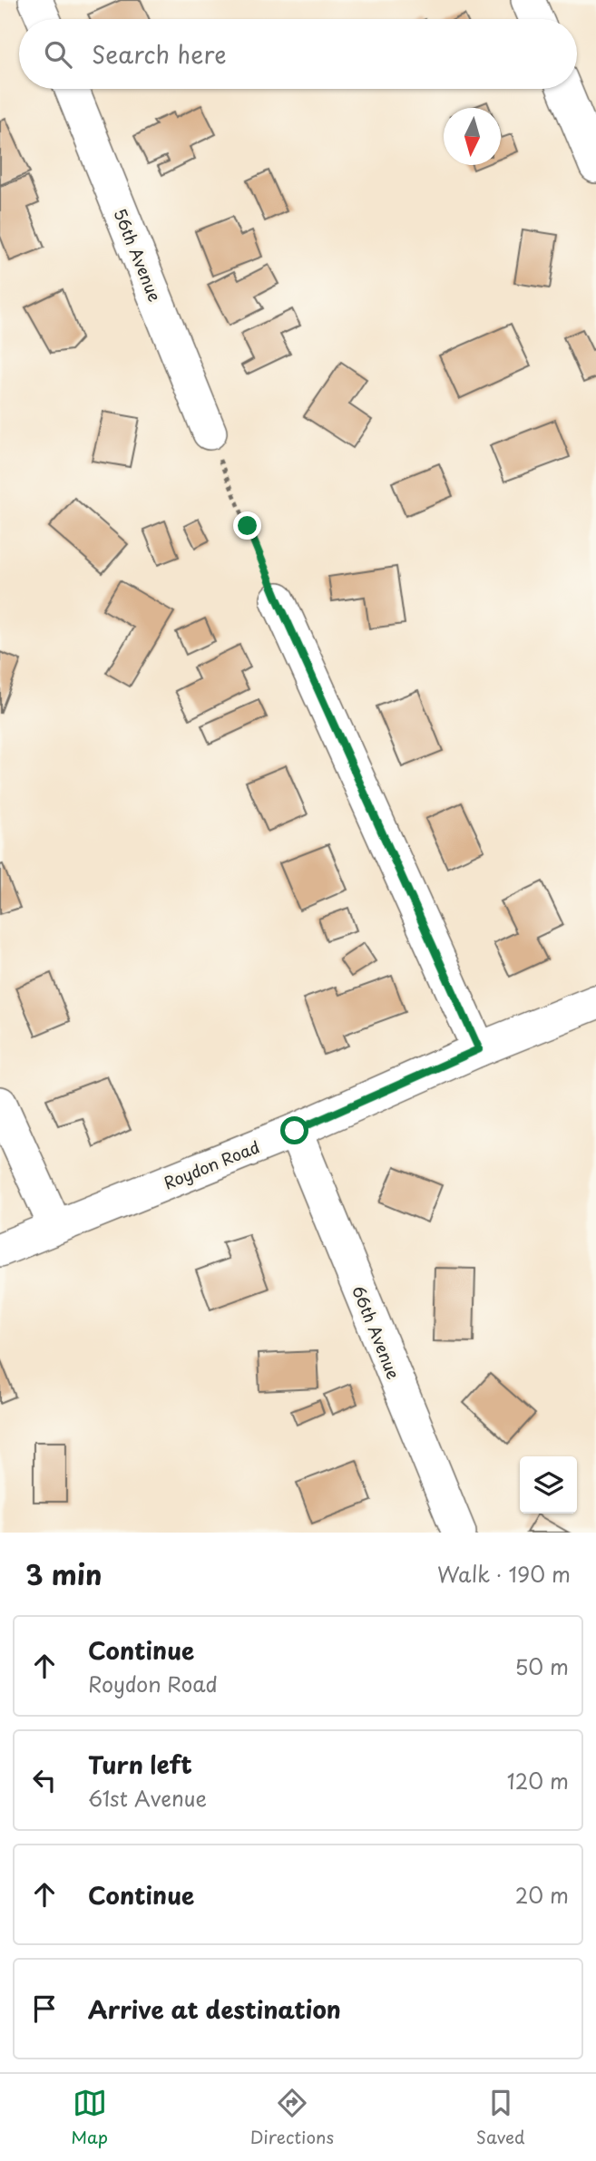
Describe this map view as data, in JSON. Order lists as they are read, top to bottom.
{
  "streets": {
    "street": ["56th Avenue", "Roydon Road", "66th Avenue"]
  },
  "crossings": [
    ["Roydon Road", "66th Avenue"]
  ],
  "north": "bottom",
  "page": {
    "search": "Search here",
    "heading": ["3 min", "Walk · 190 m"],
    "list": [
      ["Continue", "Roydon Road", "50 m"],
      ["Turn left", "61st Avenue", "120 m"],
      ["Continue", "20 m"],
      "Arrive at destination"
    ],
    "nav": ["Map", "Directions", "Saved"]
  }
}
